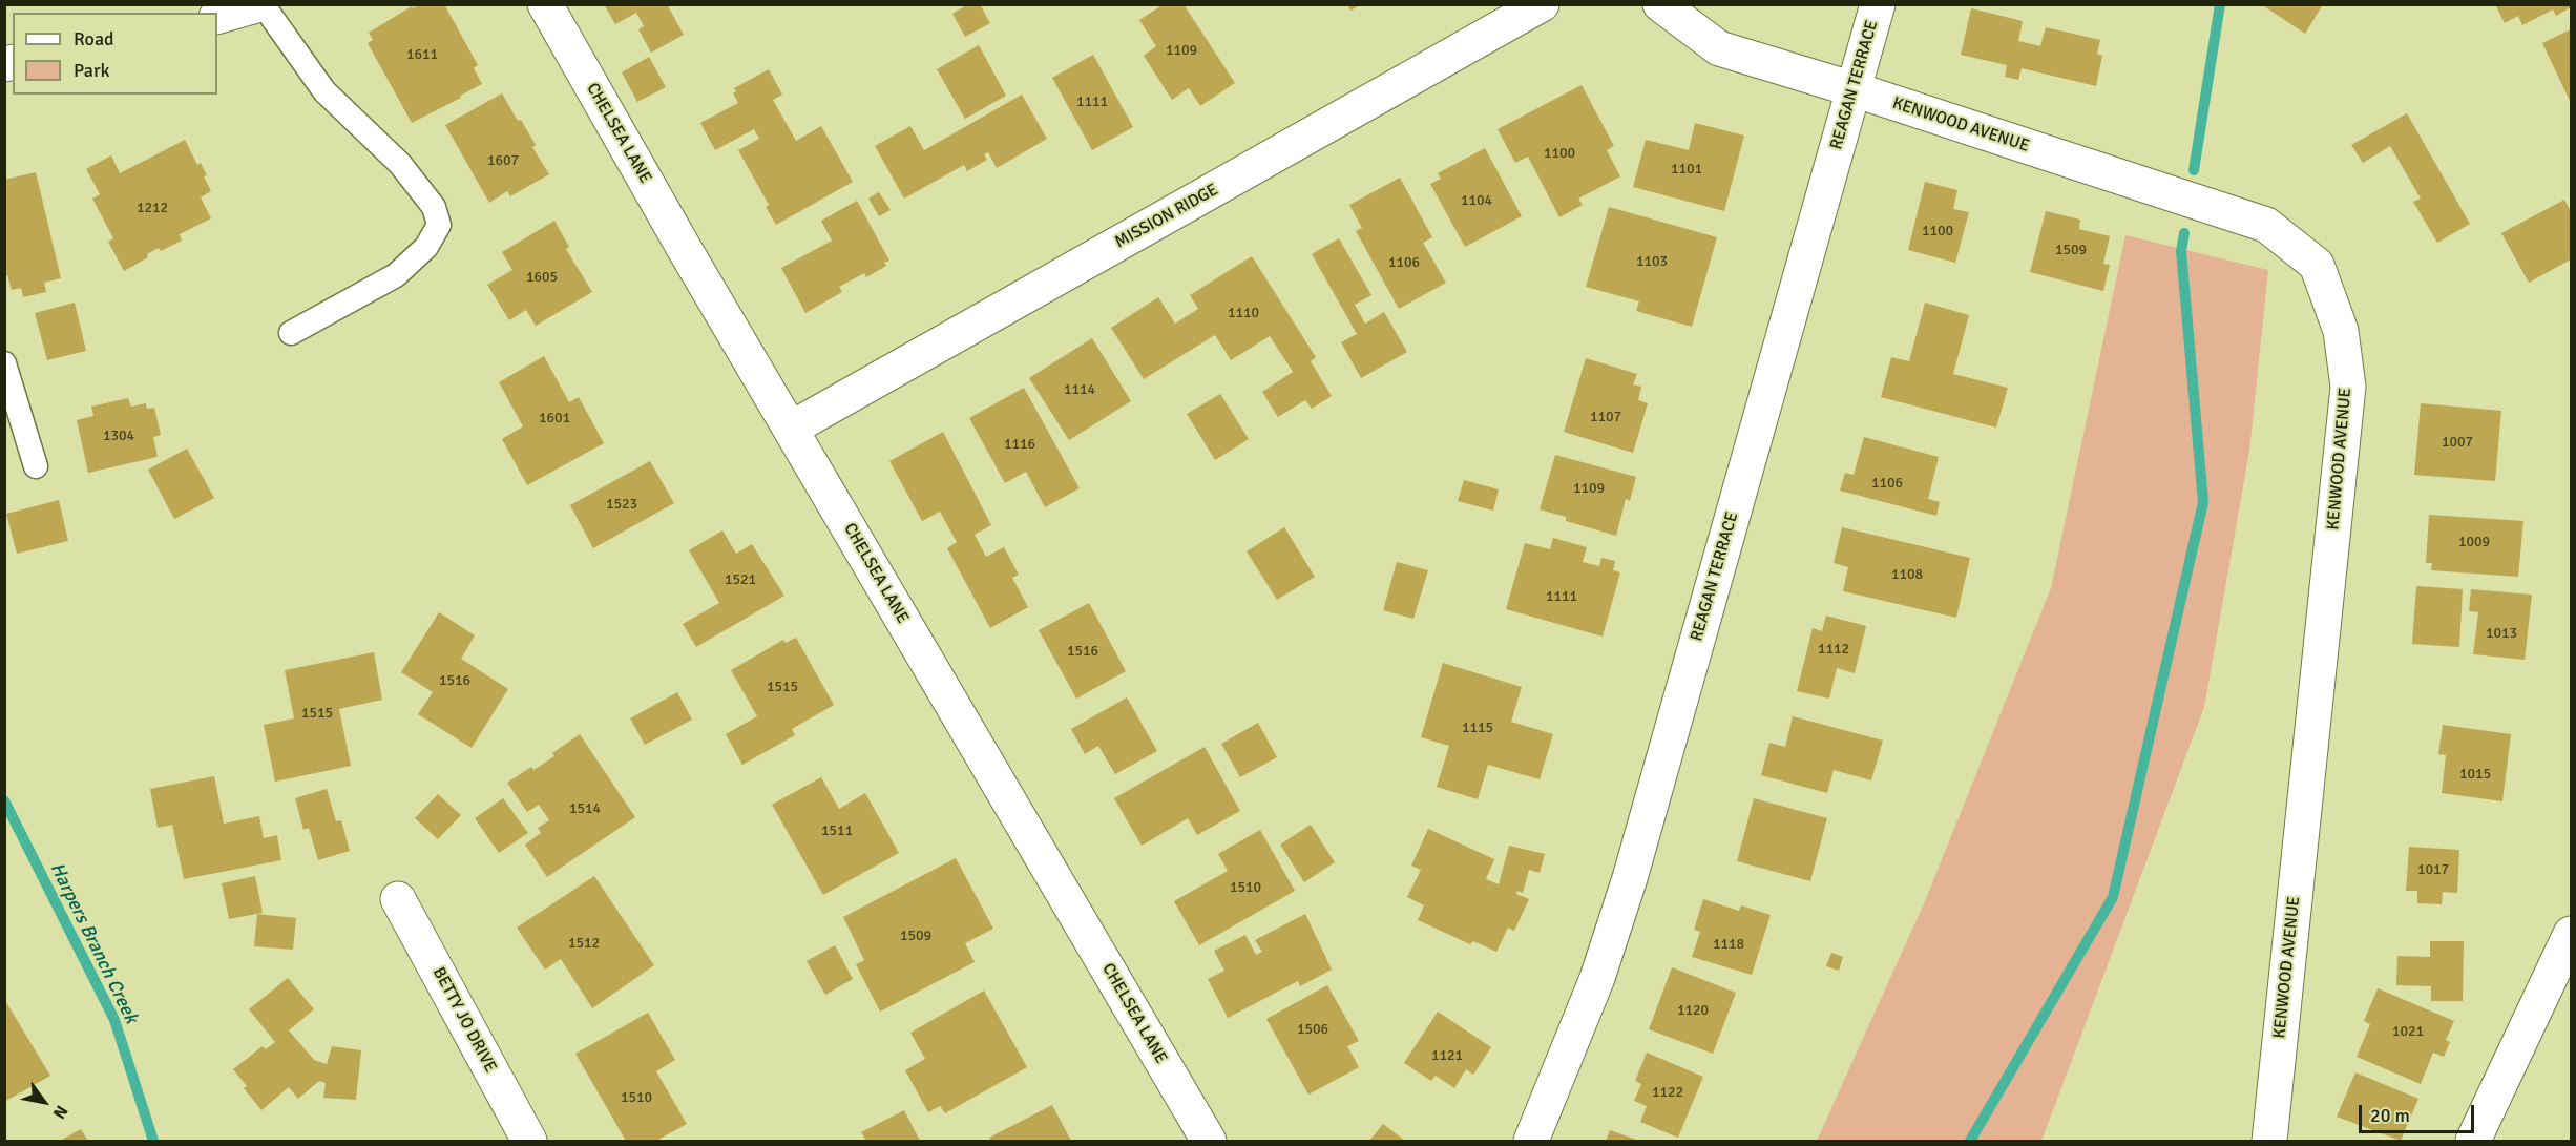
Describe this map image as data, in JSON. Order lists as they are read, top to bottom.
{
  "streets": {
    "street": [
      "REAGAN TERRACE",
      "KENWOOD AVENUE",
      "CHELSEA LANE",
      "MISSION RIDGE",
      "BETTY JO DRIVE"
    ]
  },
  "crossings": [
    ["REAGAN TERRACE", "KENWOOD AVENUE"],
    ["CHELSEA LANE", "MISSION RIDGE"]
  ],
  "water": ["Harpers Branch Creek"],
  "house_numbers": [
    "1109",
    "1611",
    "1111",
    "1100",
    "1607",
    "1101",
    "1104",
    "1212",
    "1100",
    "1509",
    "1103",
    "1106",
    "1605",
    "1110",
    "1114",
    "1107",
    "1601",
    "1304",
    "1007",
    "1116",
    "1106",
    "1109",
    "1523",
    "1009",
    "1108",
    "1521",
    "1111",
    "1013",
    "1112",
    "1516",
    "1516",
    "1515",
    "1515",
    "1115",
    "1015",
    "1514",
    "1511",
    "1017",
    "1510",
    "1509",
    "1512",
    "1118",
    "1120",
    "1506",
    "1021",
    "1121",
    "1122",
    "1510"
  ],
  "legend": ["Road", "Park"],
  "scale_bar": "20 m",
  "north": "bottom right"
}
